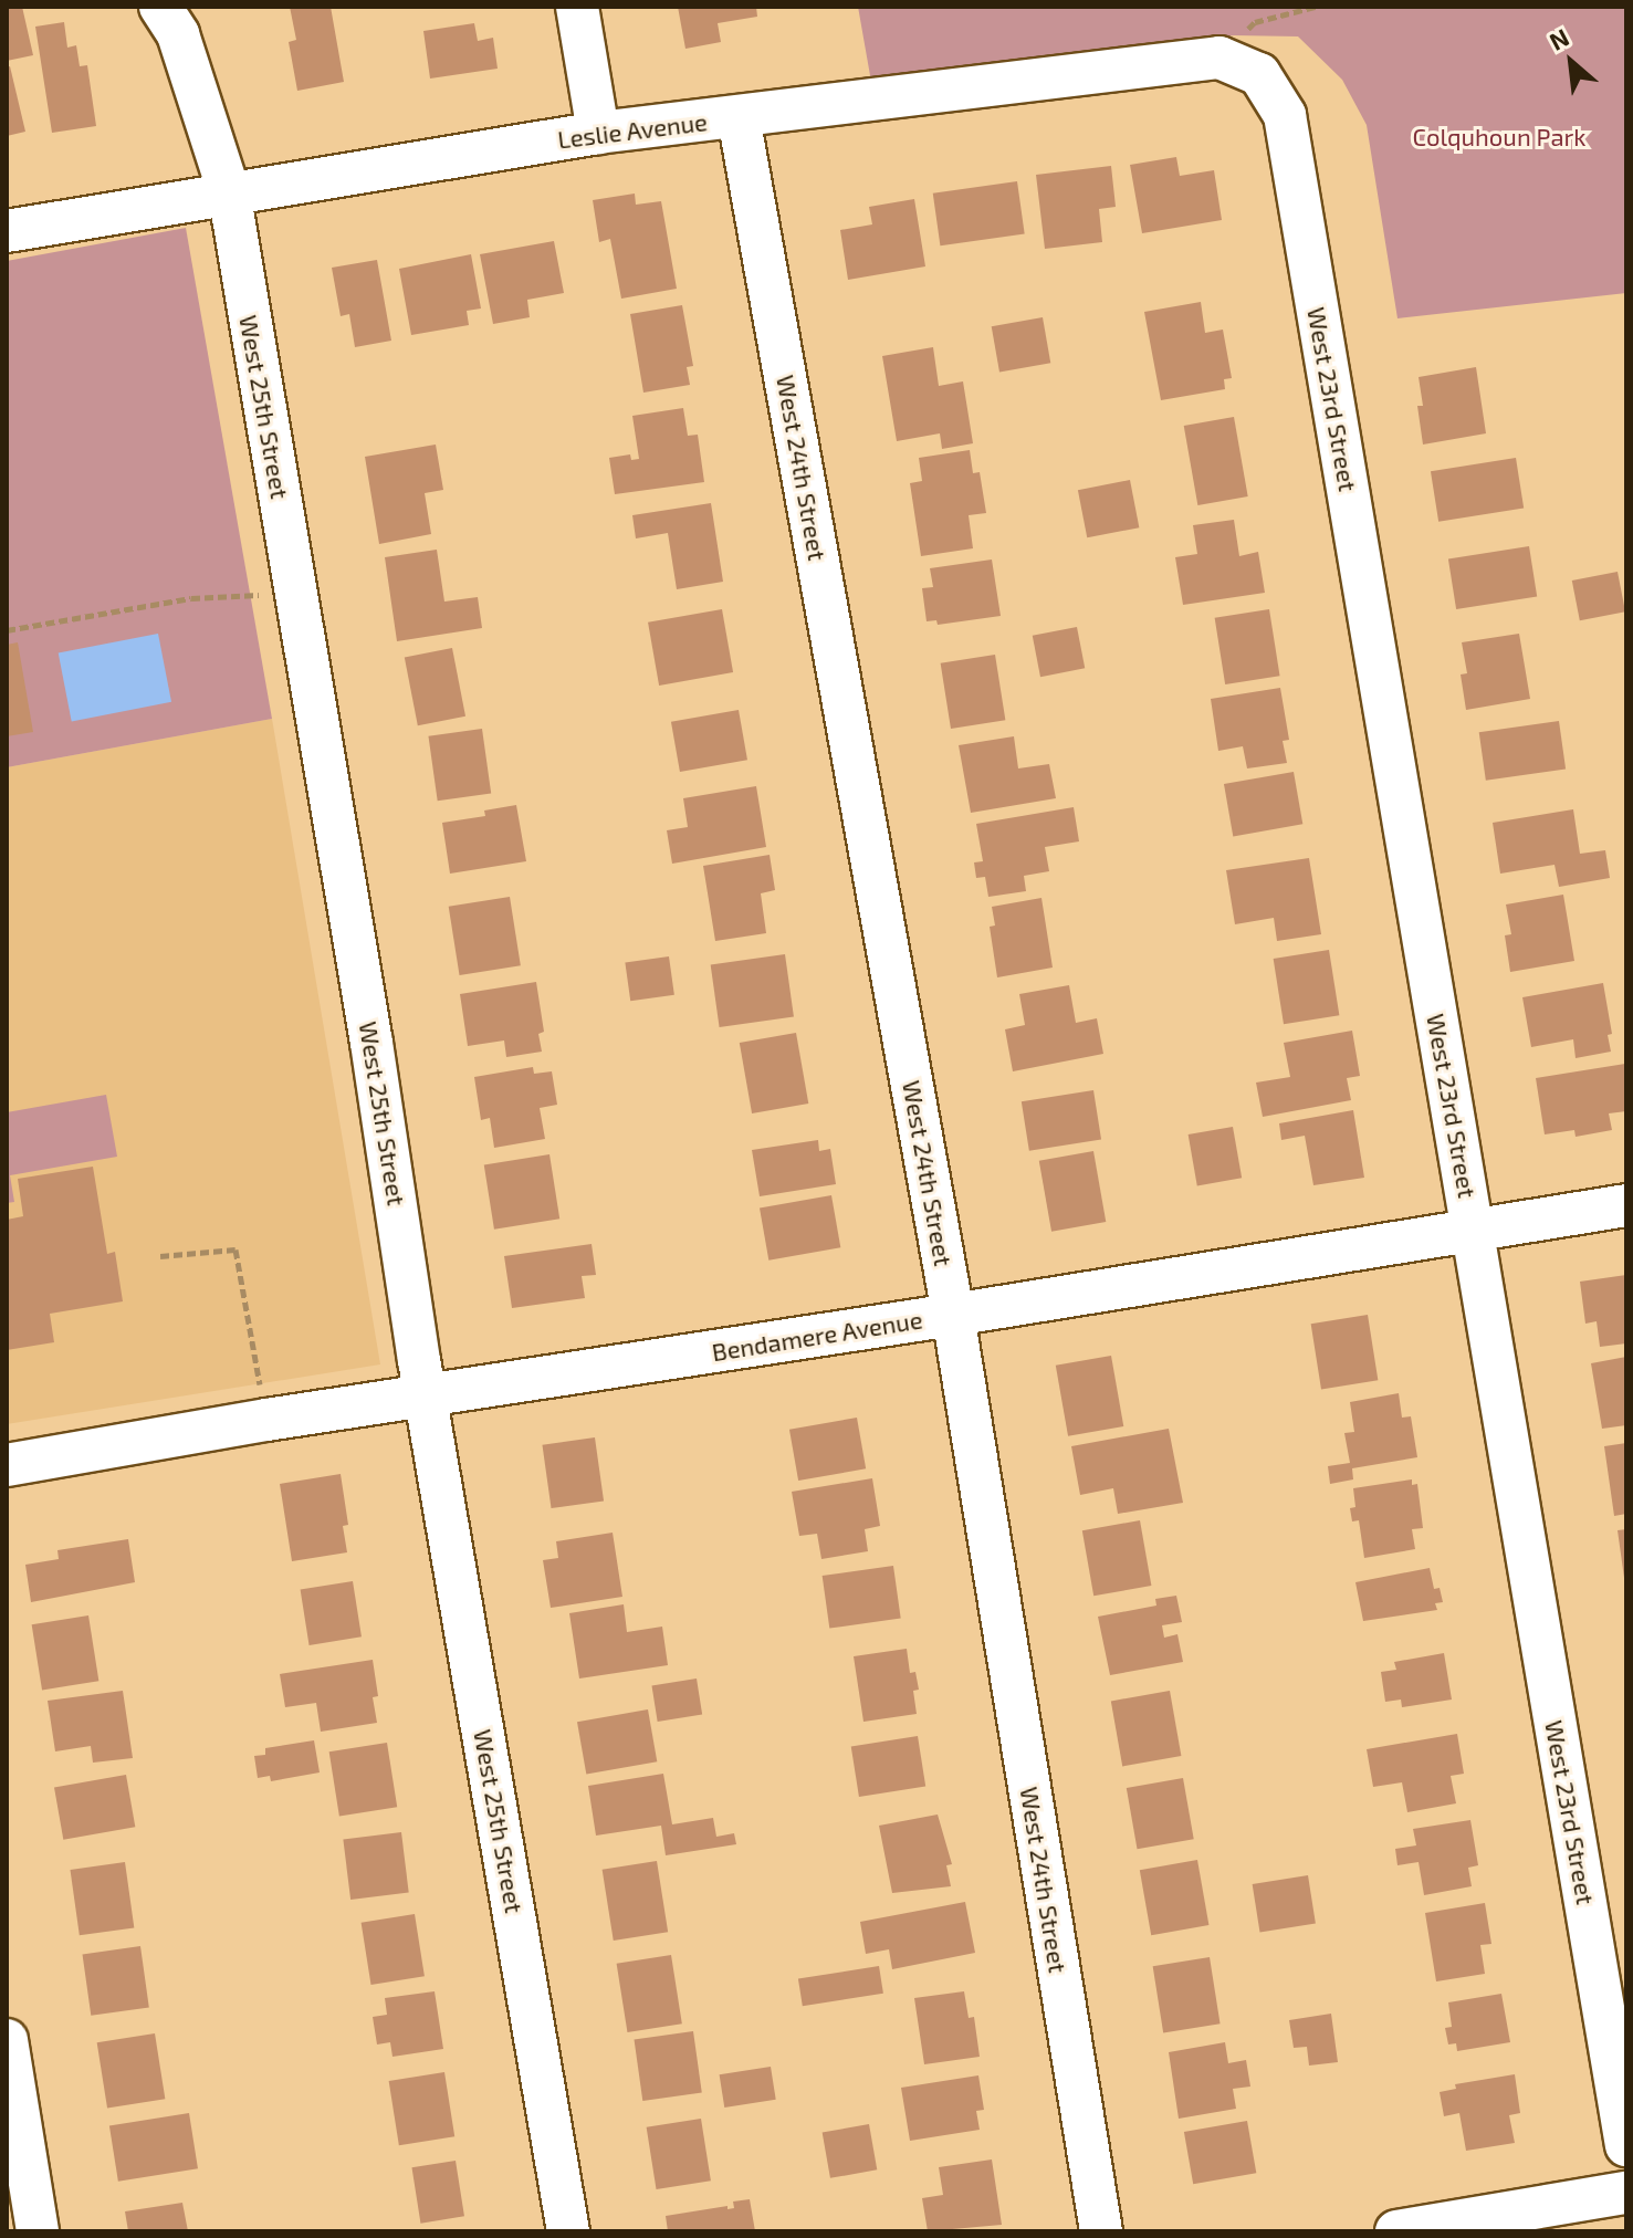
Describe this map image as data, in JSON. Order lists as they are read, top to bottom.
{
  "streets": {
    "street": [
      "Leslie Avenue",
      "West 23rd Street",
      "West 25th Street",
      "West 24th Street",
      "Bendamere Avenue"
    ]
  },
  "crossings": [
    ["Leslie Avenue", "West 23rd Street"],
    ["Leslie Avenue", "West 25th Street"],
    ["Leslie Avenue", "West 24th Street"],
    ["West 23rd Street", "Bendamere Avenue"],
    ["West 25th Street", "Bendamere Avenue"],
    ["West 24th Street", "Bendamere Avenue"]
  ],
  "parks": ["Colquhoun Park"],
  "north": "top left"
}
